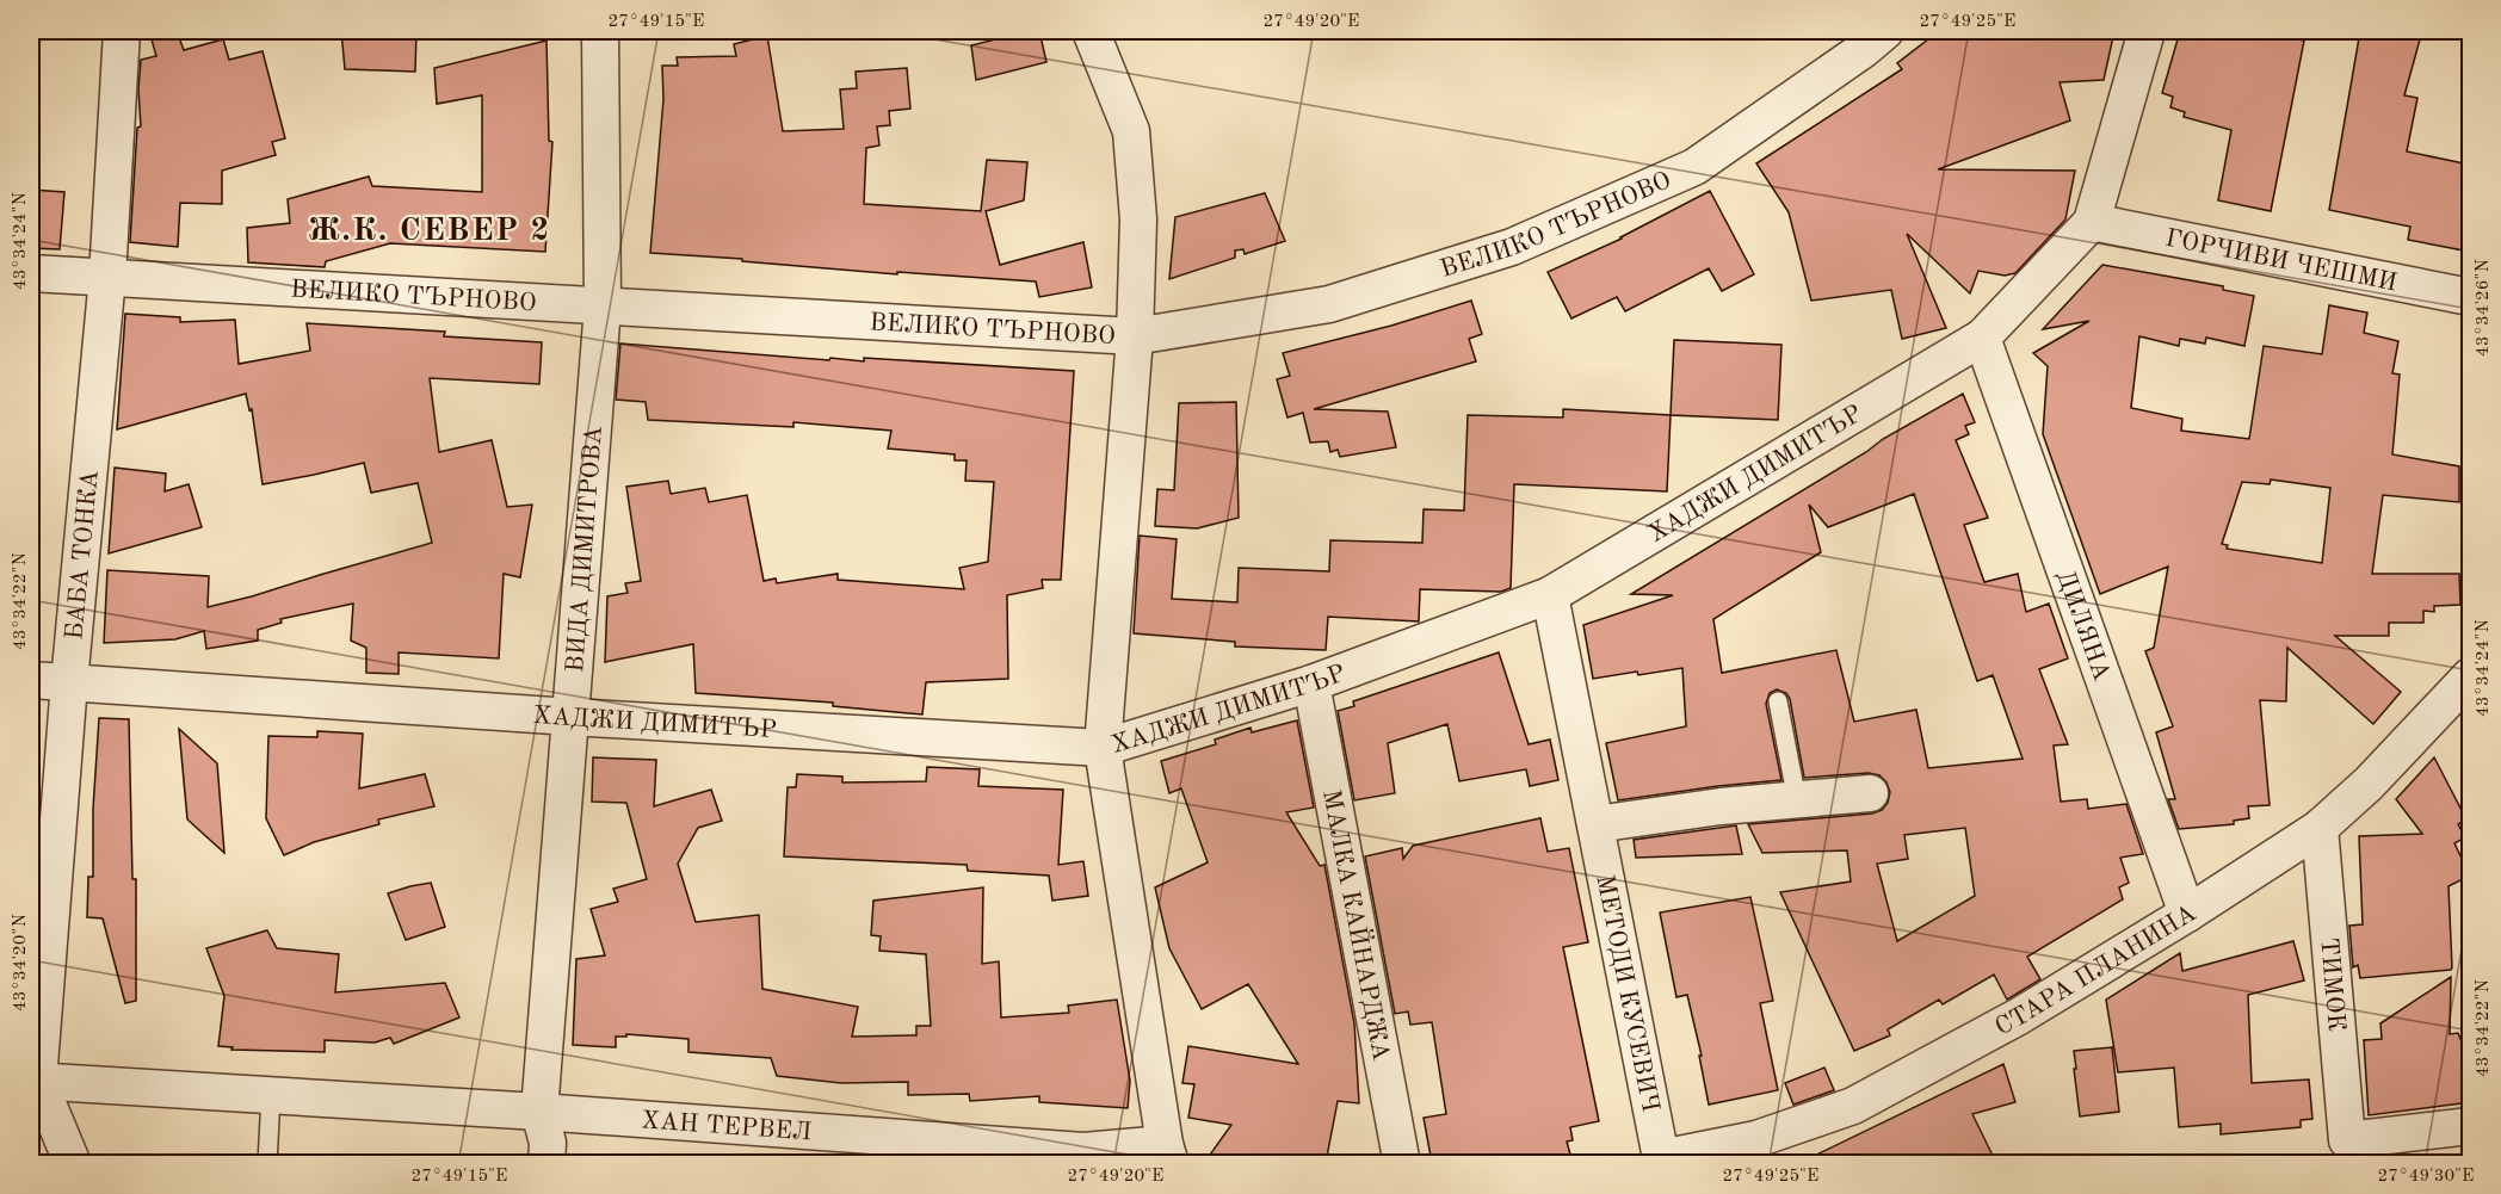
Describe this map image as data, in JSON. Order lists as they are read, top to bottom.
{
  "streets": {
    "street": [
      "ВЕЛИКО ТЪРНОВО",
      "ГОРЧИВИ ЧЕШМИ",
      "ХАДЖИ ДИМИТЪР",
      "ВИДА ДИМИТРОВА",
      "БАБА ТОНКА",
      "ДИЛЯНА",
      "МАЛКА КАЙНАРДЖА",
      "СТАРА ПЛАНИНА",
      "ТИМОК",
      "МЕТОДИ КУСЕВИЧ",
      "ХАН ТЕРВЕЛ"
    ]
  },
  "crossings": [
    ["ВЕЛИКО ТЪРНОВО", "ВИДА ДИМИТРОВА"],
    ["ВЕЛИКО ТЪРНОВО", "БАБА ТОНКА"],
    ["ГОРЧИВИ ЧЕШМИ", "ХАДЖИ ДИМИТЪР"],
    ["ХАДЖИ ДИМИТЪР", "ВИДА ДИМИТРОВА"],
    ["ХАДЖИ ДИМИТЪР", "БАБА ТОНКА"],
    ["ХАДЖИ ДИМИТЪР", "ДИЛЯНА"],
    ["ХАДЖИ ДИМИТЪР", "МАЛКА КАЙНАРДЖА"],
    ["ХАДЖИ ДИМИТЪР", "МЕТОДИ КУСЕВИЧ"],
    ["ВИДА ДИМИТРОВА", "ХАН ТЕРВЕЛ"],
    ["БАБА ТОНКА", "ХАН ТЕРВЕЛ"],
    ["ДИЛЯНА", "СТАРА ПЛАНИНА"],
    ["СТАРА ПЛАНИНА", "ТИМОК"],
    ["СТАРА ПЛАНИНА", "МЕТОДИ КУСЕВИЧ"]
  ],
  "districts": ["Ж.К. СЕВЕР 2"],
  "coordinates": [
    "27°49'15\"E",
    "27°49'20\"E",
    "27°49'25\"E",
    "43°34'24\"N",
    "43°34'26\"N",
    "43°34'22\"N",
    "43°34'20\"N",
    "27°49'30\"E"
  ]
}
